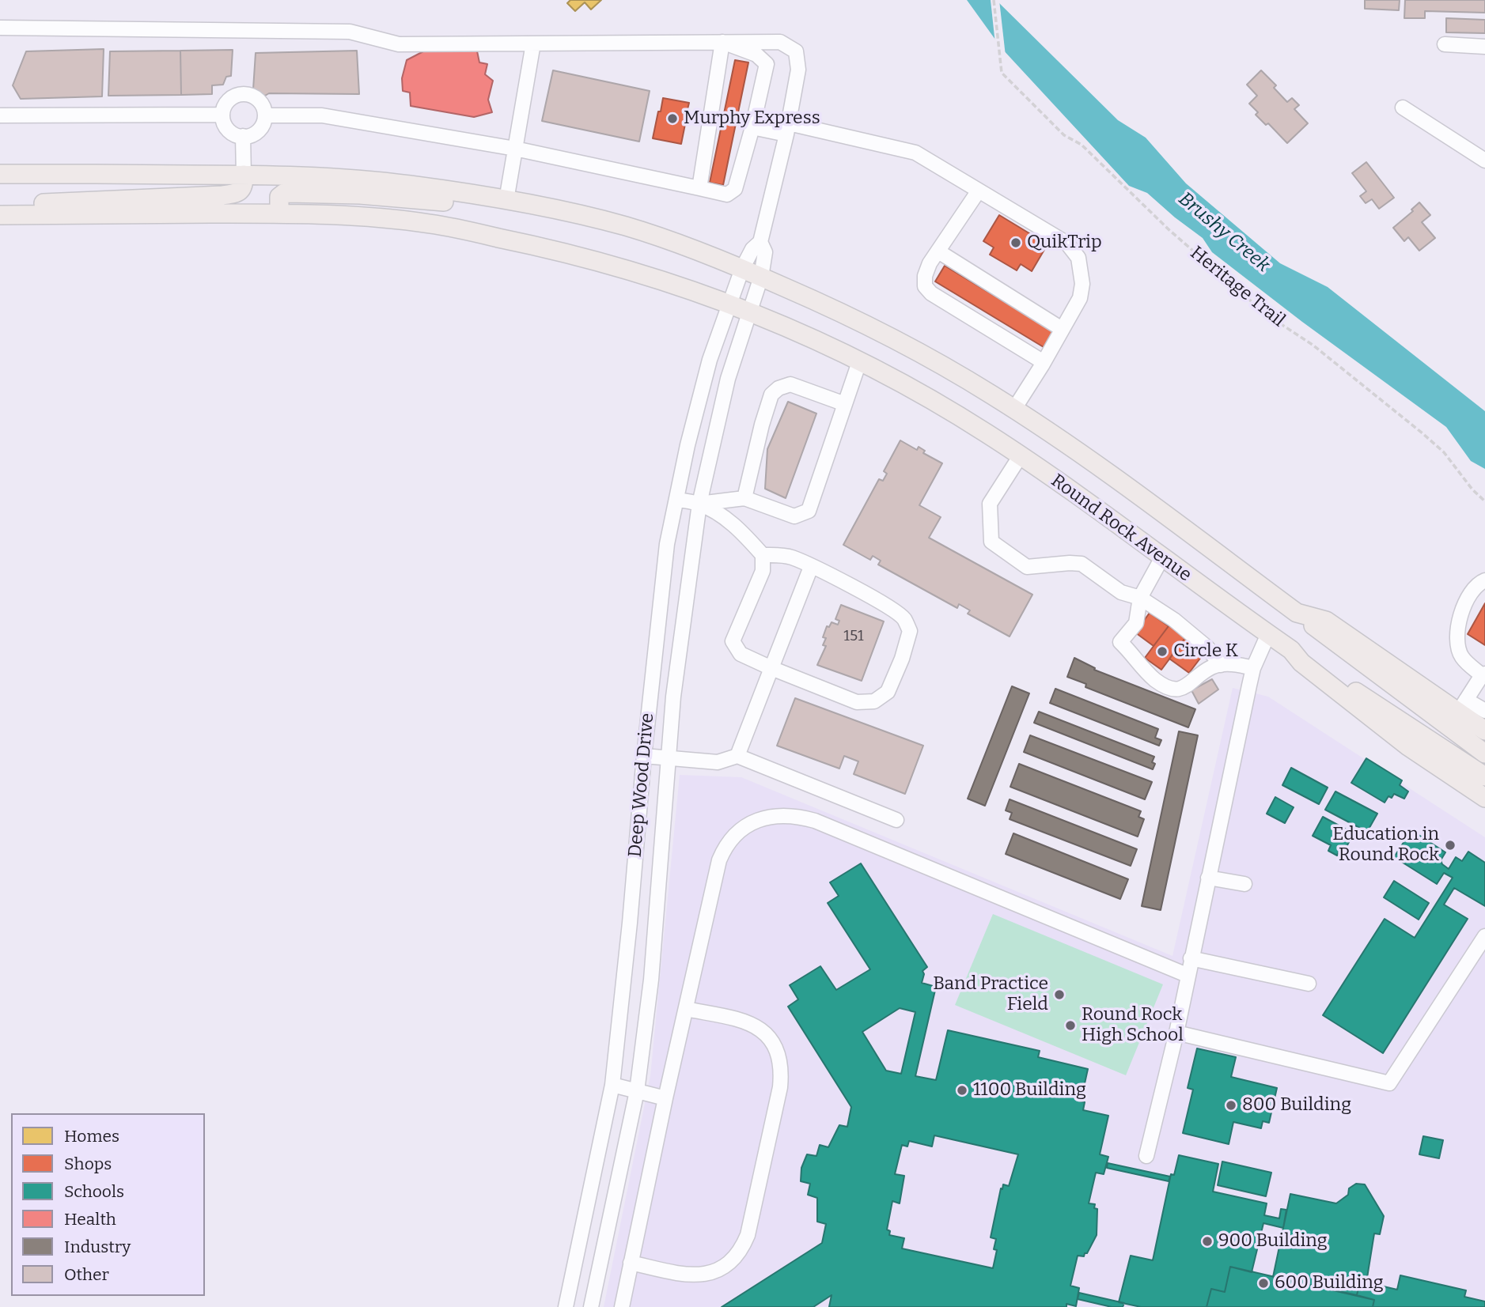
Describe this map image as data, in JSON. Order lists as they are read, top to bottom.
{
  "streets": {
    "main road": ["Round Rock Avenue"],
    "street": ["Deep Wood Drive"],
    "path": ["Heritage Trail"]
  },
  "crossings": [
    ["Round Rock Avenue", "Deep Wood Drive"]
  ],
  "water": ["Brushy Creek"],
  "places": [
    "Murphy Express",
    "QuikTrip",
    "Circle K",
    "Education in Round Rock",
    "Band Practice Field",
    "Round Rock High School",
    "1100 Building",
    "800 Building",
    "900 Building",
    "600 Building"
  ],
  "house_numbers": ["151"],
  "legend": [
    "Homes",
    "Shops",
    "Schools",
    "Health",
    "Industry",
    "Other"
  ]
}
